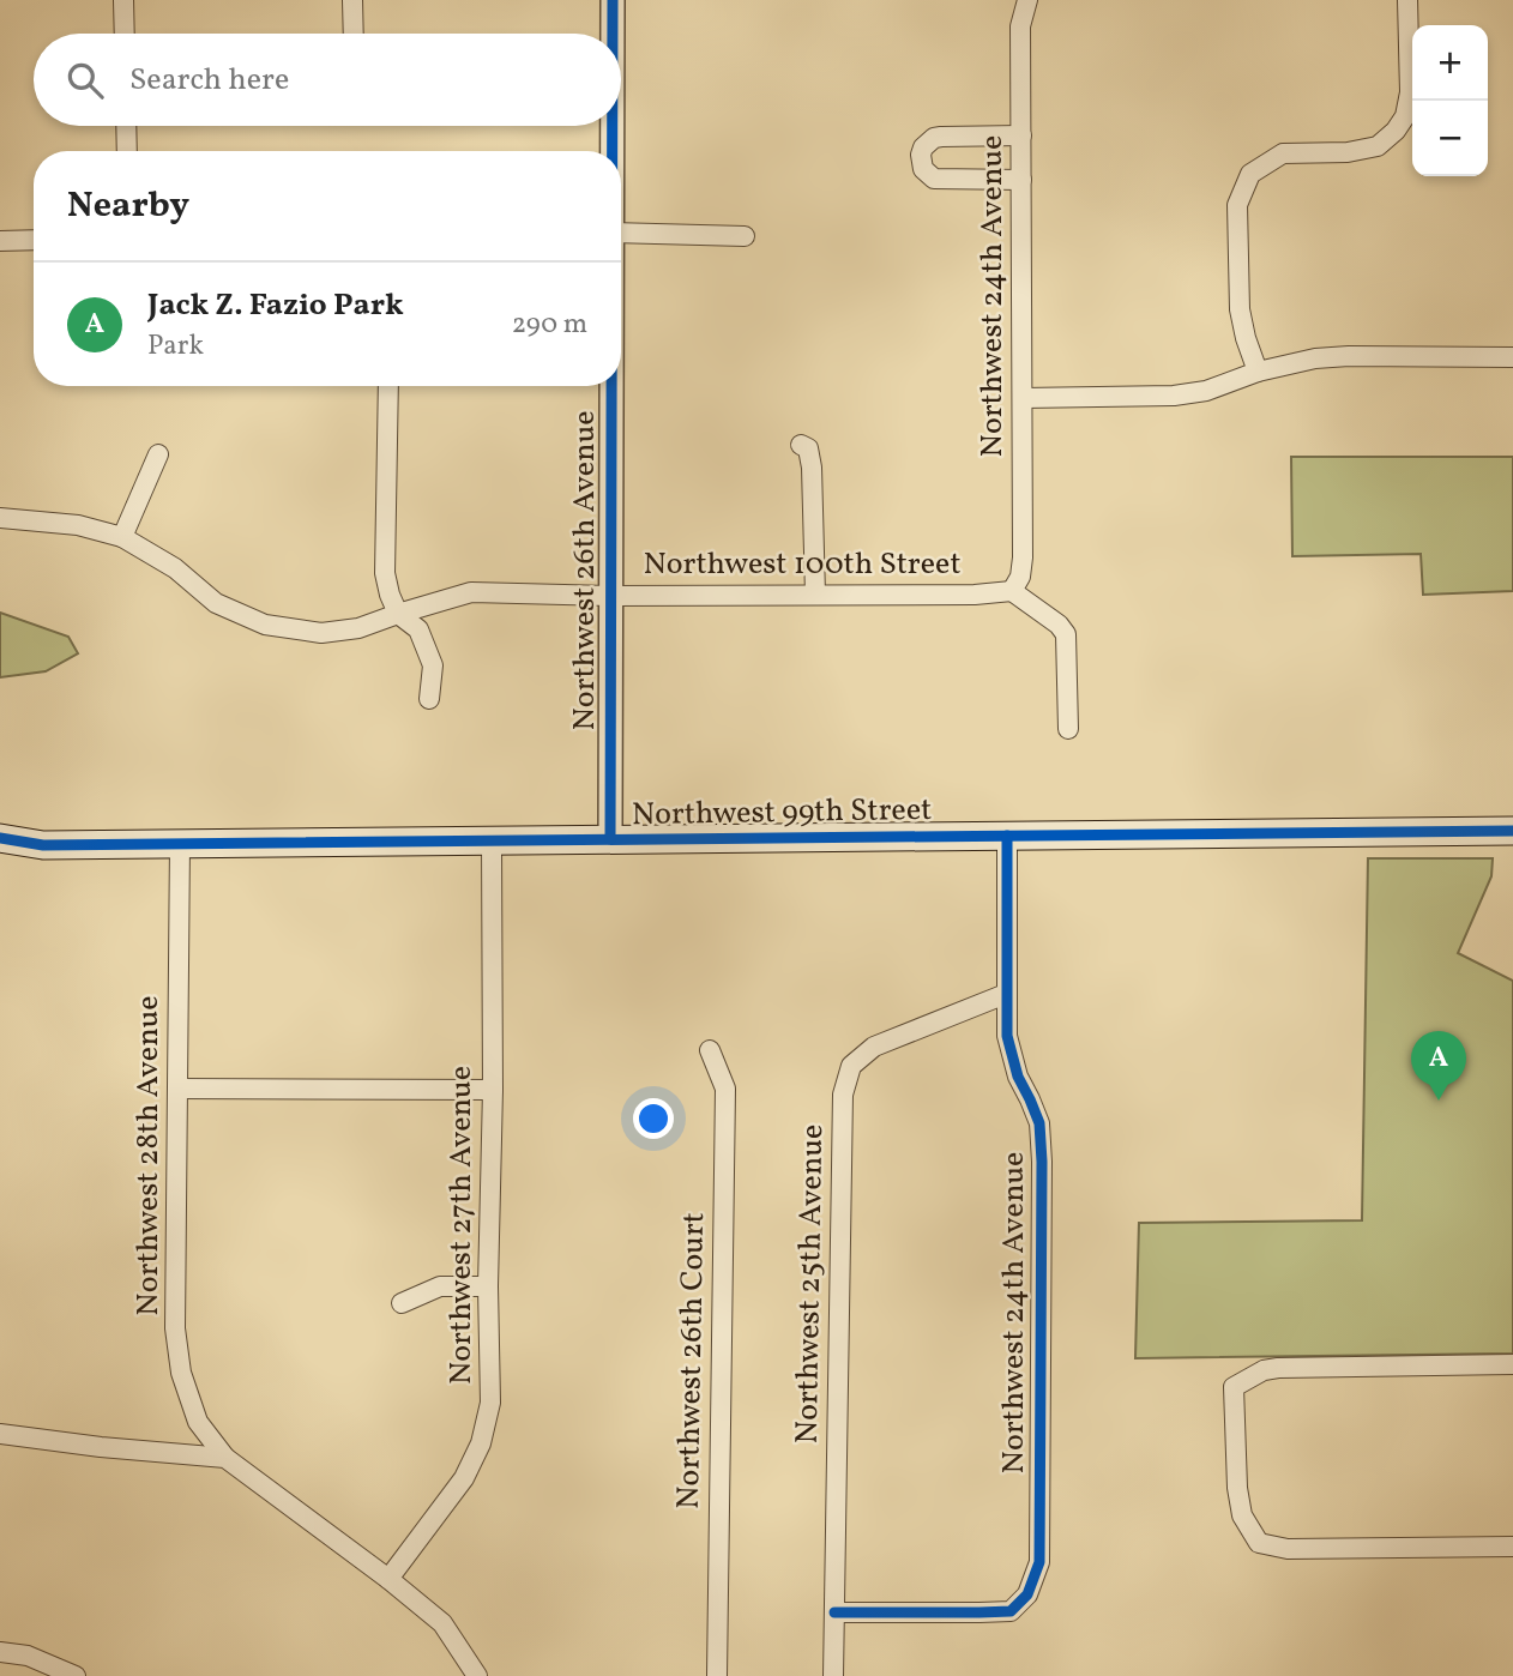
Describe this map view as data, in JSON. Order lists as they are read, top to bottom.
{
  "streets": {
    "main road": ["Northwest 99th Street"],
    "street": [
      "Northwest 24th Avenue",
      "Northwest 100th Street",
      "Northwest 26th Avenue",
      "Northwest 28th Avenue",
      "Northwest 27th Avenue",
      "Northwest 25th Avenue",
      "Northwest 26th Court"
    ]
  },
  "crossings": [
    ["Northwest 24th Avenue", "Northwest 100th Street"],
    ["Northwest 24th Avenue", "Northwest 99th Street"],
    ["Northwest 24th Avenue", "Northwest 25th Avenue"],
    ["Northwest 100th Street", "Northwest 26th Avenue"],
    ["Northwest 26th Avenue", "Northwest 99th Street"],
    ["Northwest 99th Street", "Northwest 28th Avenue"],
    ["Northwest 99th Street", "Northwest 27th Avenue"],
    ["Northwest 28th Avenue", "Northwest 27th Avenue"]
  ],
  "page": {
    "map_buttons": ["+", "−"],
    "search": "Search here",
    "heading": "Nearby",
    "list": [
      {
        "mark": "A",
        "name": "Jack Z. Fazio Park",
        "note": "Park",
        "value": "290 m"
      }
    ],
    "pins": "A"
  }
}
